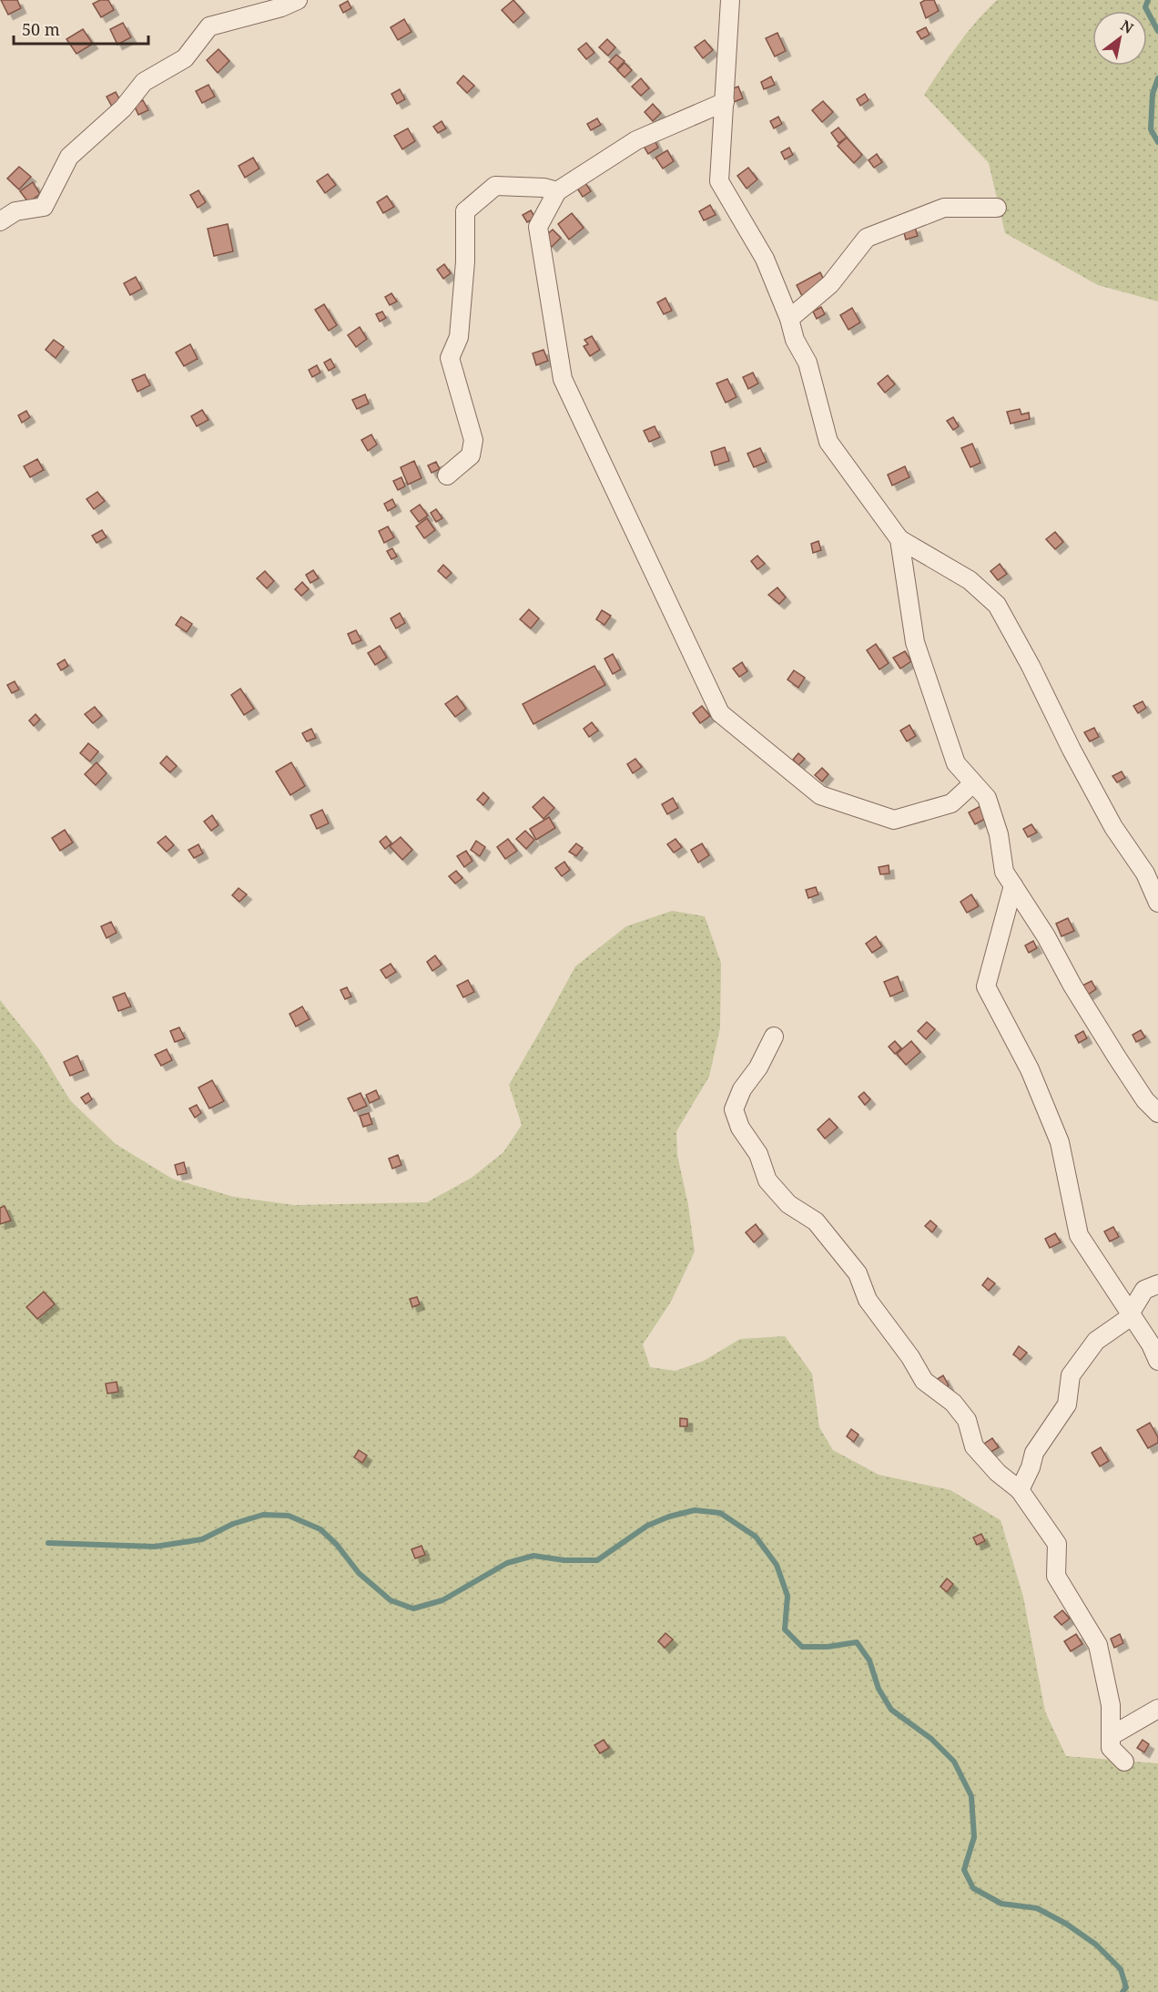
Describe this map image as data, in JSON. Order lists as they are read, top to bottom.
{
  "scale_bar": "50 m",
  "north": "top right"
}
